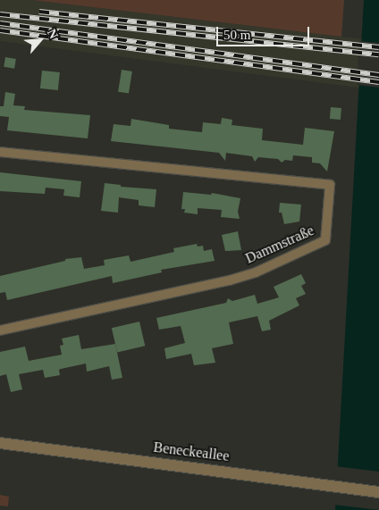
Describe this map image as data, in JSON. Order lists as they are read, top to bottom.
{
  "streets": {
    "street": ["Dammstraße", "Beneckeallee"]
  },
  "scale_bar": "50 m",
  "north": "top right"
}
